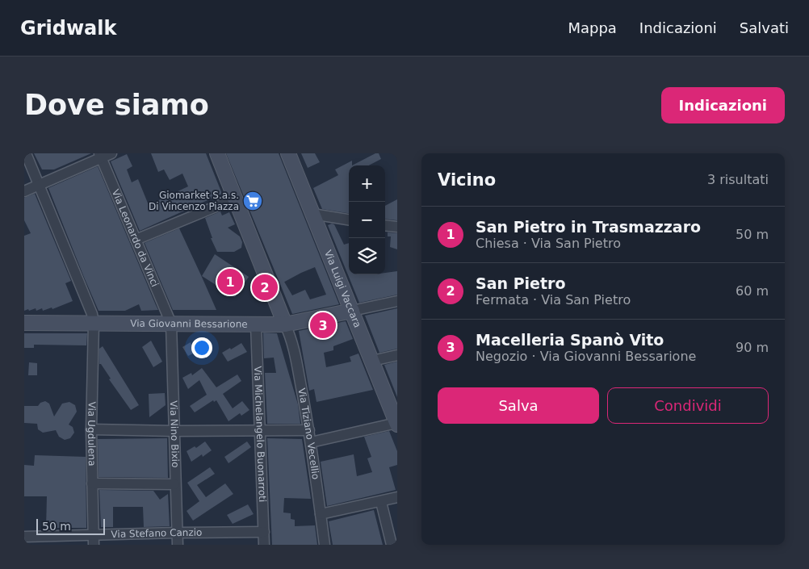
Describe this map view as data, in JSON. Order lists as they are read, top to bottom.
{
  "streets": {
    "main road": ["Via Luigi Vaccara", "Via Giovanni Bessarione"],
    "street": [
      "Via Leonardo da Vinci",
      "Via Tiziano Vecellio",
      "Via Ugdulena",
      "Via Nino Bixio",
      "Via Michelangelo Buonarroti",
      "Via Stefano Canzio"
    ]
  },
  "crossings": [
    ["Via Leonardo da Vinci", "Via Giovanni Bessarione"],
    ["Via Leonardo da Vinci", "Via Nino Bixio"],
    ["Via Luigi Vaccara", "Via Giovanni Bessarione"],
    ["Via Giovanni Bessarione", "Via Tiziano Vecellio"],
    ["Via Giovanni Bessarione", "Via Ugdulena"],
    ["Via Giovanni Bessarione", "Via Nino Bixio"],
    ["Via Giovanni Bessarione", "Via Michelangelo Buonarroti"],
    ["Via Ugdulena", "Via Stefano Canzio"],
    ["Via Nino Bixio", "Via Stefano Canzio"],
    ["Via Michelangelo Buonarroti", "Via Stefano Canzio"]
  ],
  "places": {
    "supermarket": ["Giomarket S.a.s. Di Vincenzo Piazza"]
  },
  "scale_bar": "50 m",
  "page": {
    "header": "Gridwalk",
    "nav": ["Mappa", "Indicazioni", "Salvati"],
    "buttons": [
      "Indicazioni",
      ["Salva", "Condividi"]
    ],
    "title": "Dove siamo",
    "heading": ["Vicino", "3 risultati"],
    "map_buttons": ["+", "−"],
    "list": [
      {
        "mark": "1",
        "name": "San Pietro in Trasmazzaro",
        "note": "Chiesa · Via San Pietro",
        "value": "50 m"
      },
      {
        "mark": "2",
        "name": "San Pietro",
        "note": "Fermata · Via San Pietro",
        "value": "60 m"
      },
      {
        "mark": "3",
        "name": "Macelleria Spanò Vito",
        "note": "Negozio · Via Giovanni Bessarione",
        "value": "90 m"
      }
    ],
    "pins": ["1", "2", "3"],
    "scale": "50 m"
  }
}
